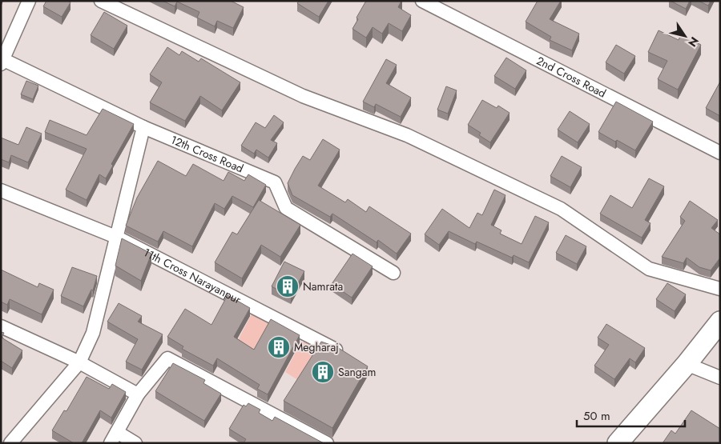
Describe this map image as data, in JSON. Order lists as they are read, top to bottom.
{
  "streets": {
    "street": ["2nd Cross Road", "12th Cross Road", "11th Cross Narayanpur"]
  },
  "places": {
    "building": ["Namrata", "Megharaj", "Sangam"]
  },
  "scale_bar": "50 m",
  "north": "bottom right"
}
